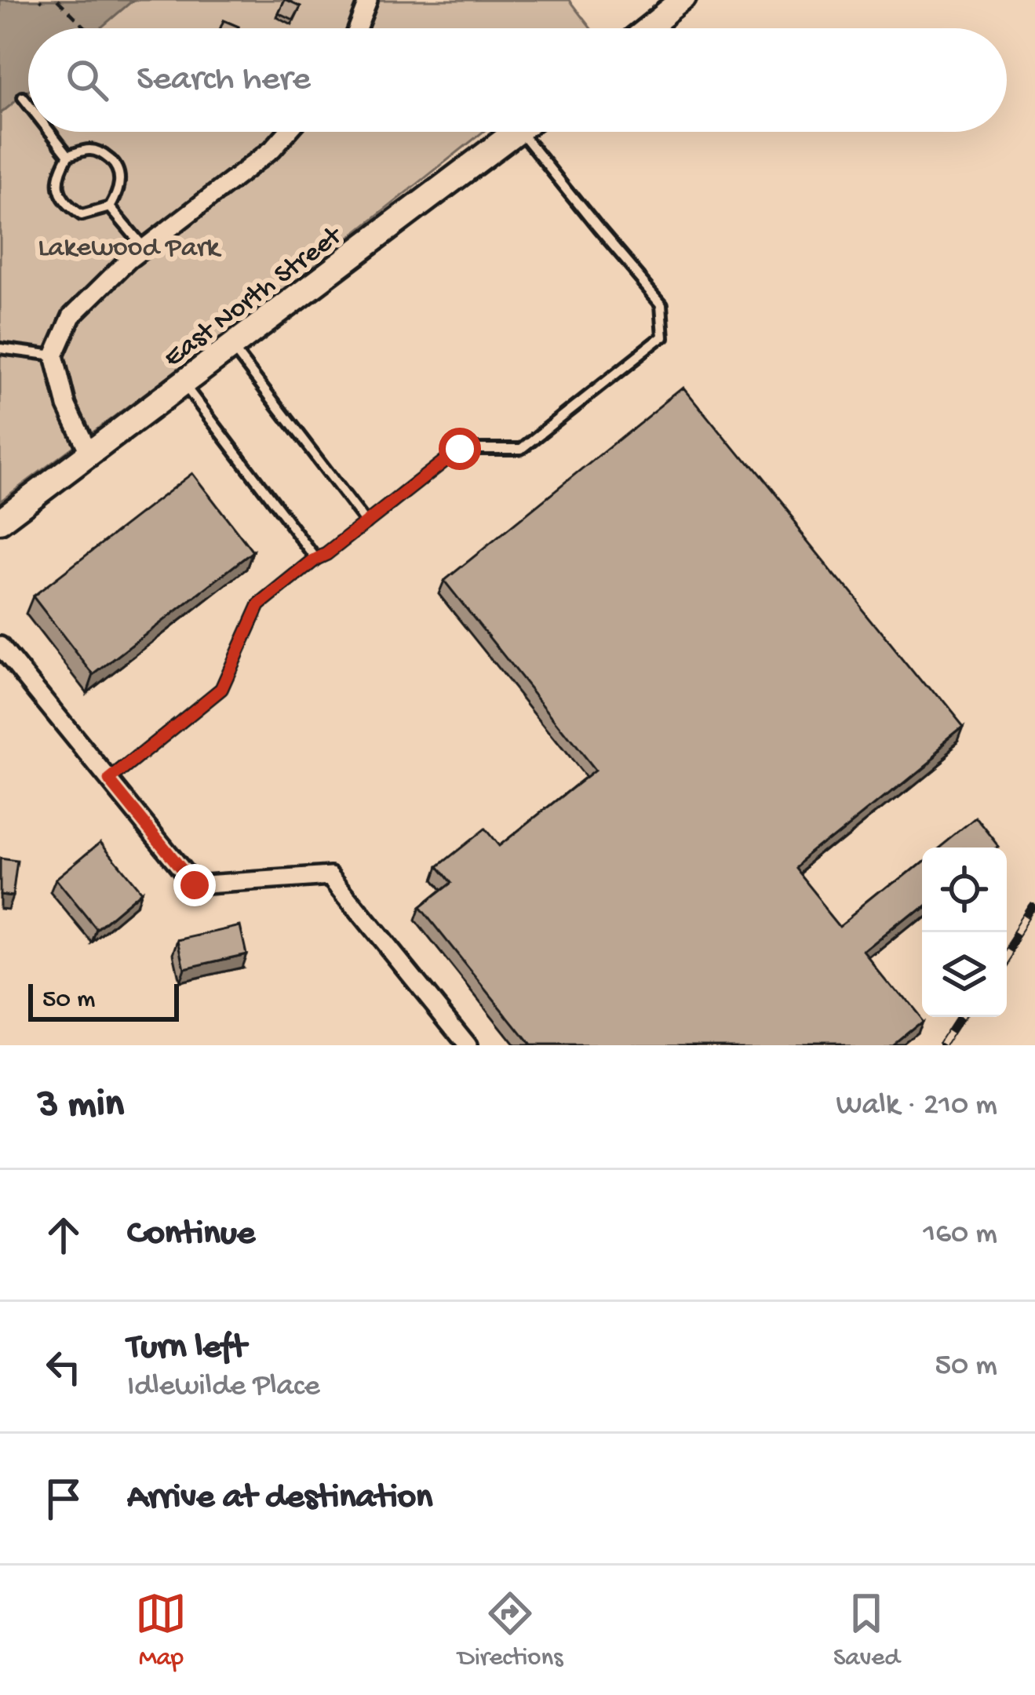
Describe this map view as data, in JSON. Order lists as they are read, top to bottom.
{
  "streets": {
    "street": ["East North Street"]
  },
  "parks": ["Lakewood Park"],
  "scale_bar": "50 m",
  "page": {
    "search": "Search here",
    "scale": "50 m",
    "heading": ["3 min", "Walk · 210 m"],
    "list": [
      ["Continue", "160 m"],
      ["Turn left", "Idlewilde Place", "50 m"],
      "Arrive at destination"
    ],
    "nav": ["Map", "Directions", "Saved"]
  }
}
